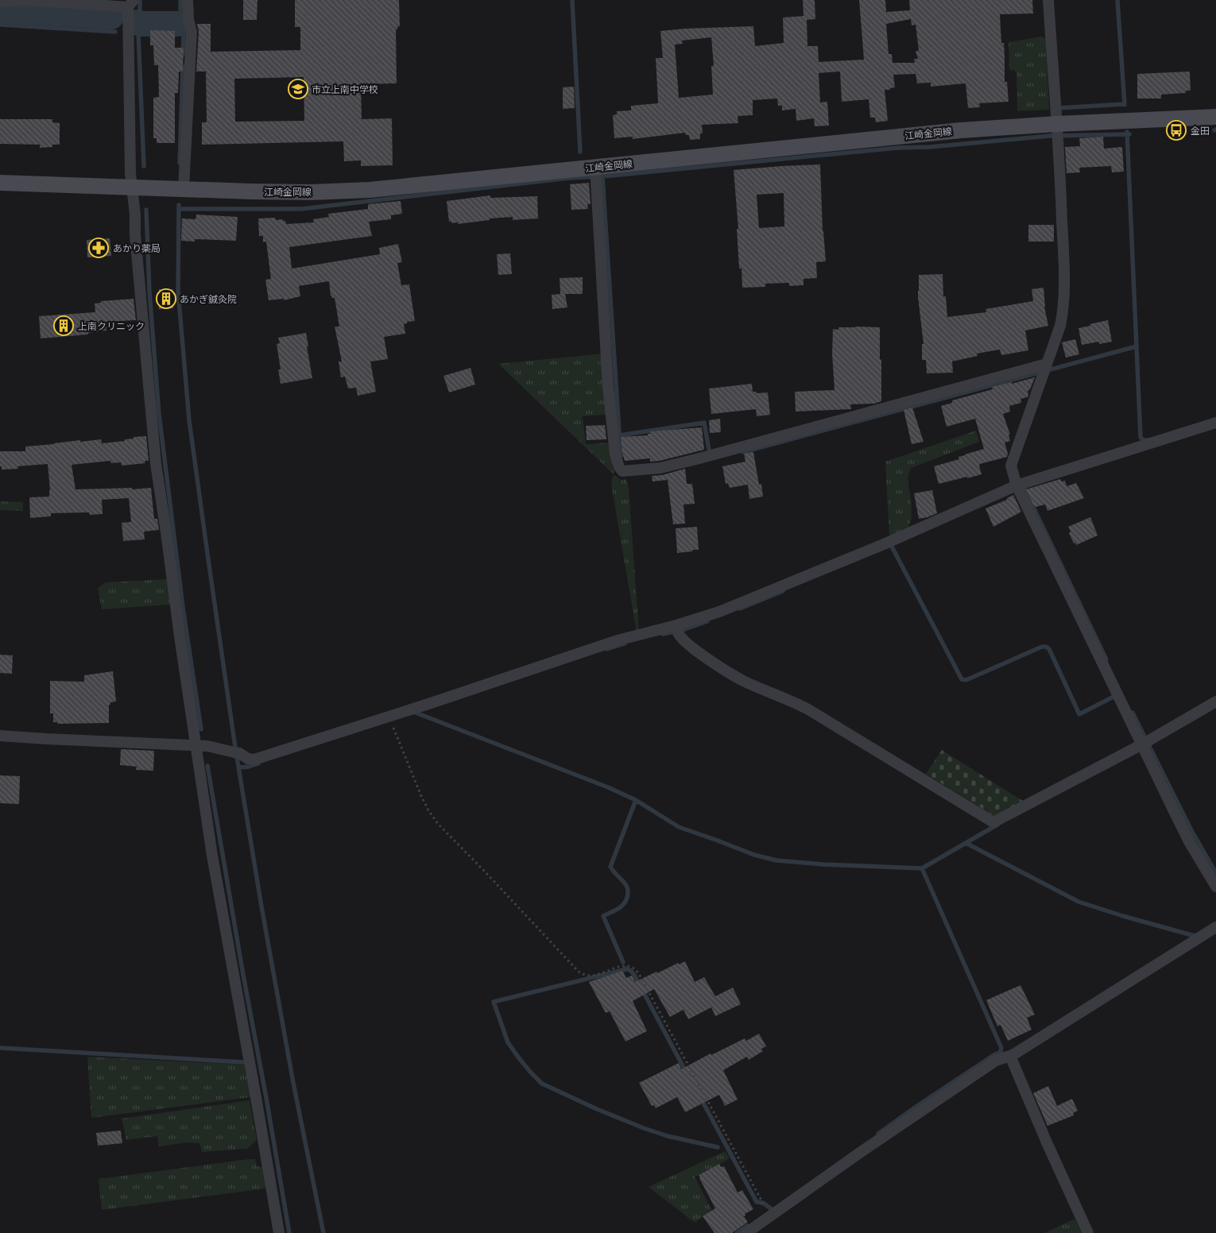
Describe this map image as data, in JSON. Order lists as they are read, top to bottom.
{
  "streets": {
    "main road": ["江崎金岡線"]
  },
  "places": {
    "school or university": ["市立上南中学校"],
    "bus stop": ["金田"],
    "pharmacy": ["あかり薬局"],
    "building": ["あかぎ鍼灸院", "上南クリニック"]
  }
}
